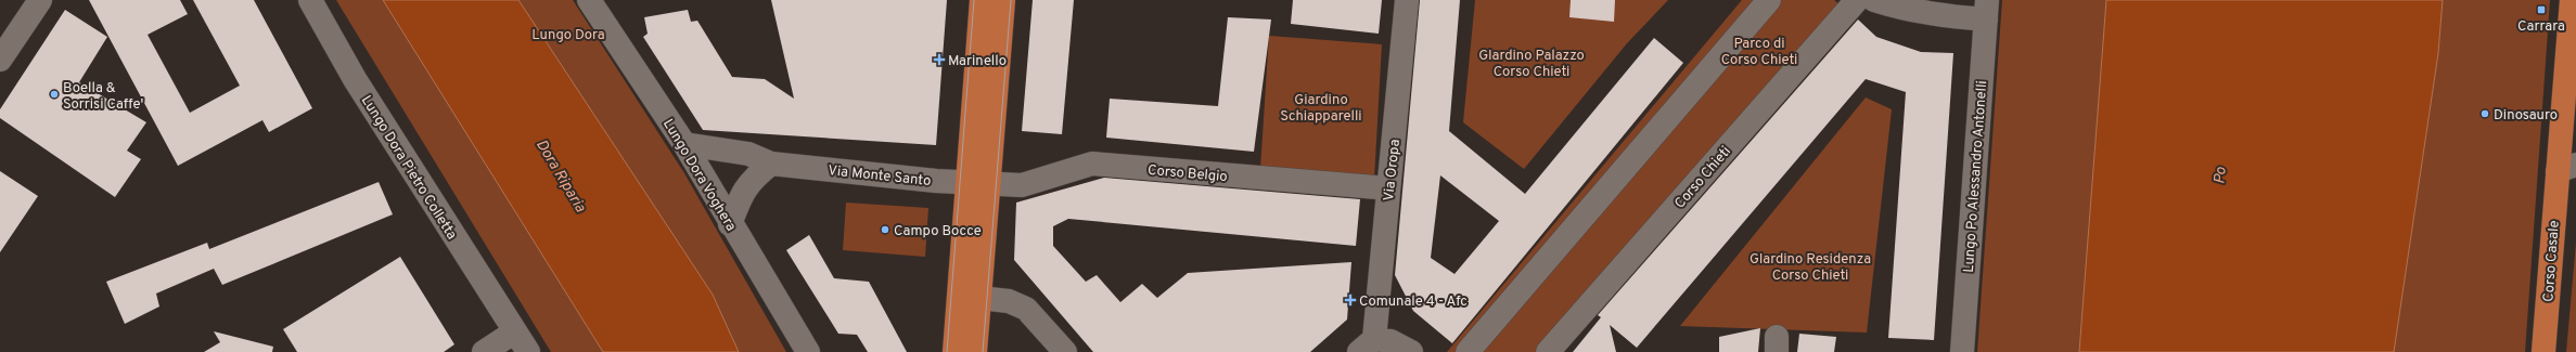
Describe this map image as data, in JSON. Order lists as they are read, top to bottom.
{
  "streets": {
    "main road": ["Corso Casale"],
    "street": [
      "Lungo Dora Pietro Colletta",
      "Via Oropa",
      "Corso Belgio",
      "Lungo Dora Voghera",
      "Via Monte Santo",
      "Corso Chieti",
      "Lungo Po Alessandro Antonelli"
    ]
  },
  "crossings": [
    ["Via Oropa", "Corso Belgio"],
    ["Corso Belgio", "Via Monte Santo"],
    ["Lungo Dora Voghera", "Via Monte Santo"]
  ],
  "water": ["Dora Riparia", "Po"],
  "parks": [
    "Lungo Dora",
    "Parco di Corso Chieti",
    "GIardino Palazzo Corso Chieti",
    "Giardino Schiapparelli",
    "GIardino Residenza Corso Chieti"
  ],
  "places": {
    "transit": ["Carrara"],
    "health": ["Marinello", "Comunale 4 - Afc"],
    "other": ["Boella & Sorrisi Caffe'", "Dinosauro", "Campo Bocce"]
  }
}
